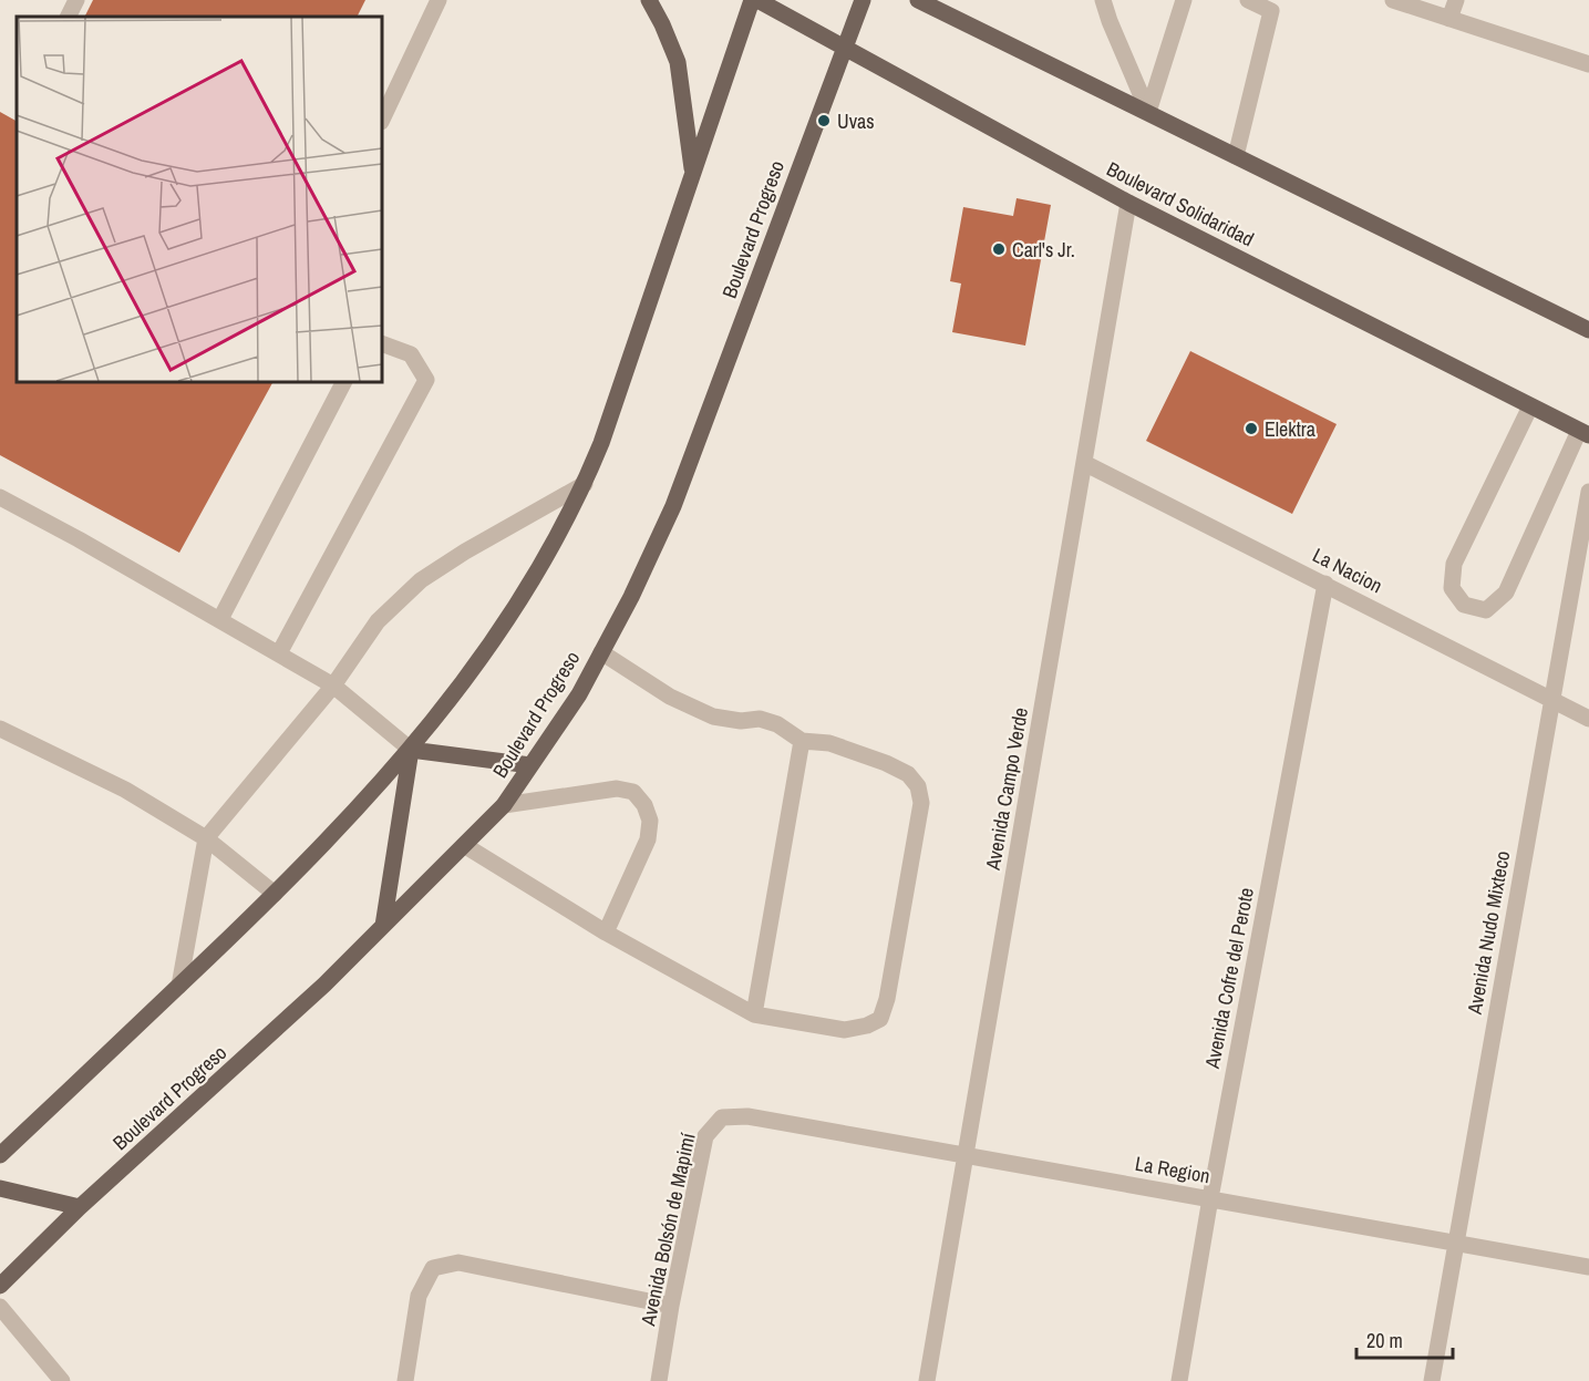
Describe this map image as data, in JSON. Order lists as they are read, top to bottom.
{
  "streets": {
    "main road": ["Boulevard Solidaridad", "Boulevard Progreso"],
    "street": [
      "La Nacion",
      "Avenida Campo Verde",
      "Avenida Nudo Mixteco",
      "Avenida Cofre del Perote",
      "La Region",
      "Avenida Bolsón de Mapimí"
    ]
  },
  "crossings": [
    ["Boulevard Solidaridad", "Boulevard Progreso"],
    ["Boulevard Solidaridad", "Avenida Campo Verde"],
    ["La Nacion", "Avenida Campo Verde"],
    ["La Nacion", "Avenida Nudo Mixteco"],
    ["La Nacion", "Avenida Cofre del Perote"],
    ["Avenida Campo Verde", "La Region"],
    ["Avenida Nudo Mixteco", "La Region"],
    ["Avenida Cofre del Perote", "La Region"],
    ["La Region", "Avenida Bolsón de Mapimí"]
  ],
  "places": ["Uvas", "Carl's Jr.", "Elektra"],
  "scale_bar": "20 m"
}
